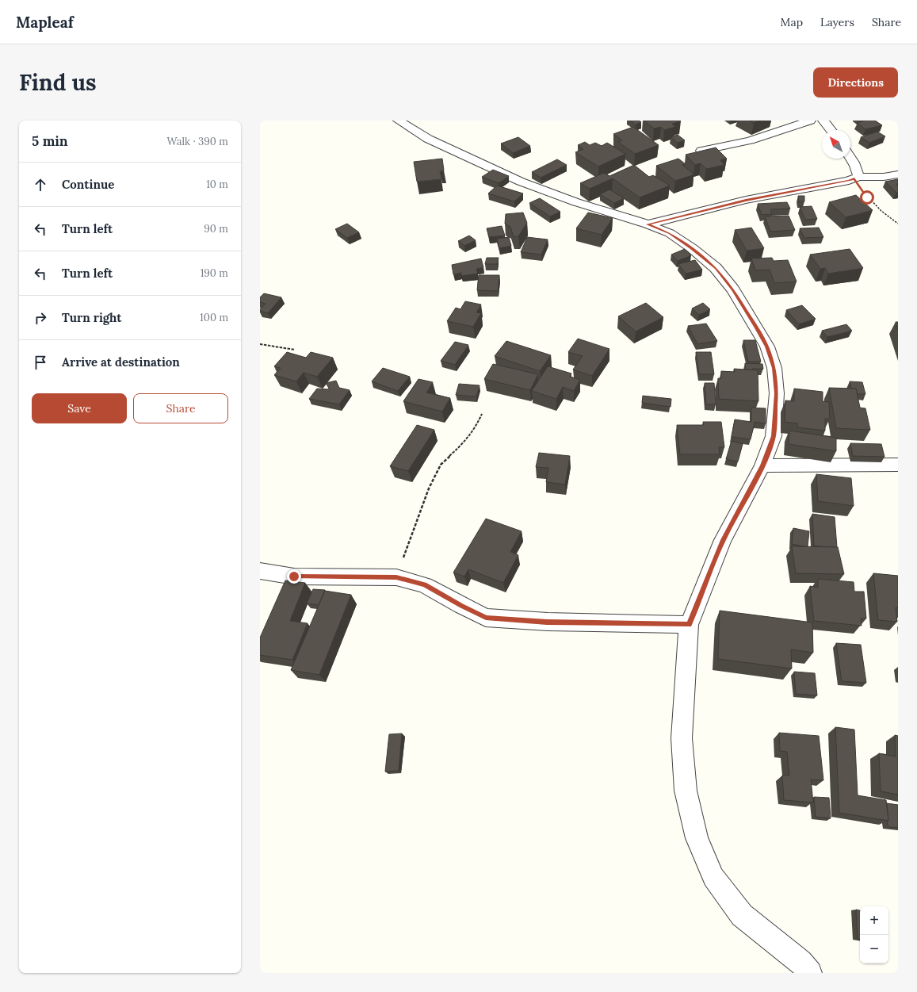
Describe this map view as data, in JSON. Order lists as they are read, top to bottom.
{
  "north": "top left",
  "page": {
    "header": "Mapleaf",
    "nav": ["Map", "Layers", "Share"],
    "buttons": [
      "Directions",
      ["Save", "Share"]
    ],
    "title": "Find us",
    "heading": ["5 min", "Walk · 390 m"],
    "list": [
      ["Continue", "10 m"],
      ["Turn left", "90 m"],
      ["Turn left", "190 m"],
      ["Turn right", "100 m"],
      "Arrive at destination"
    ],
    "map_buttons": ["+", "−"]
  }
}
